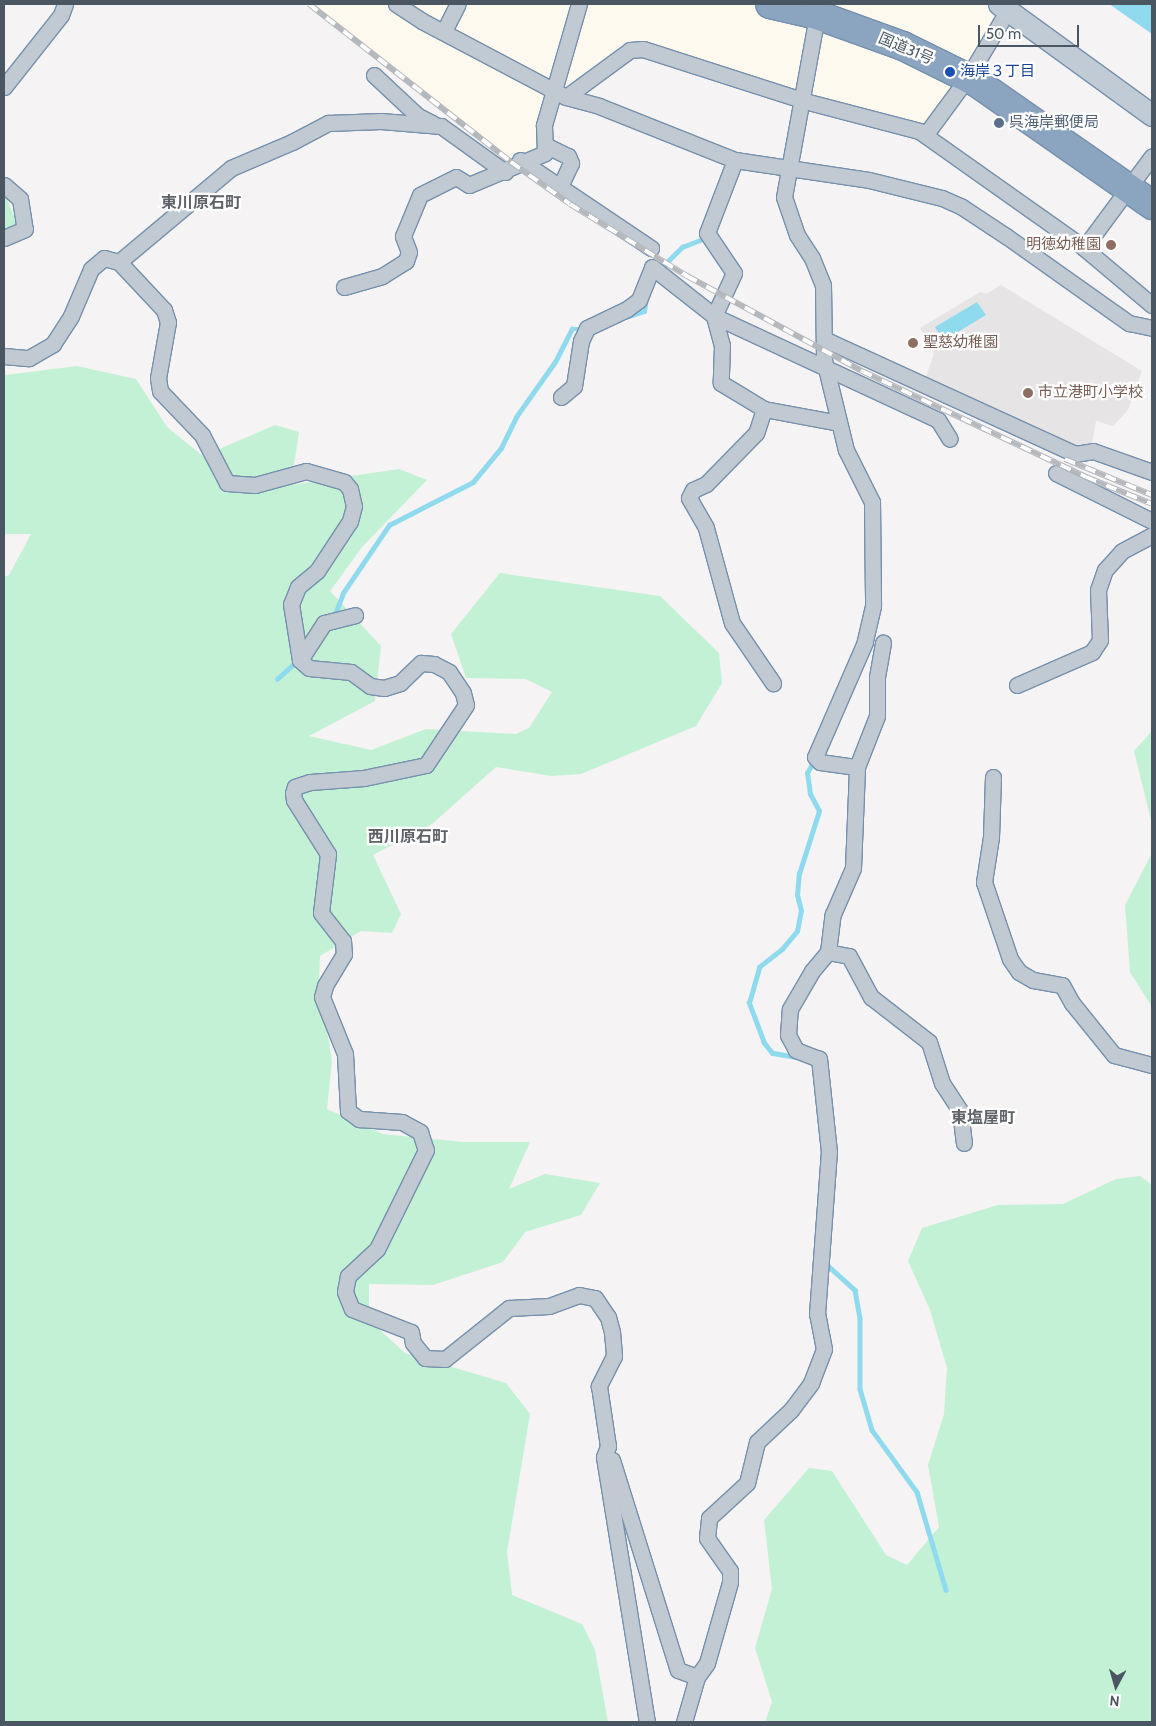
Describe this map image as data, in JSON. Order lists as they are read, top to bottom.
{
  "streets": {
    "highway": ["国道31号"]
  },
  "districts": ["東川原石町", "西川原石町", "東塩屋町"],
  "places": [
    "海岸３丁目",
    "呉海岸郵便局",
    "明徳幼稚園",
    "聖慈幼稚園",
    "市立港町小学校"
  ],
  "scale_bar": "50 m",
  "north": "bottom"
}
